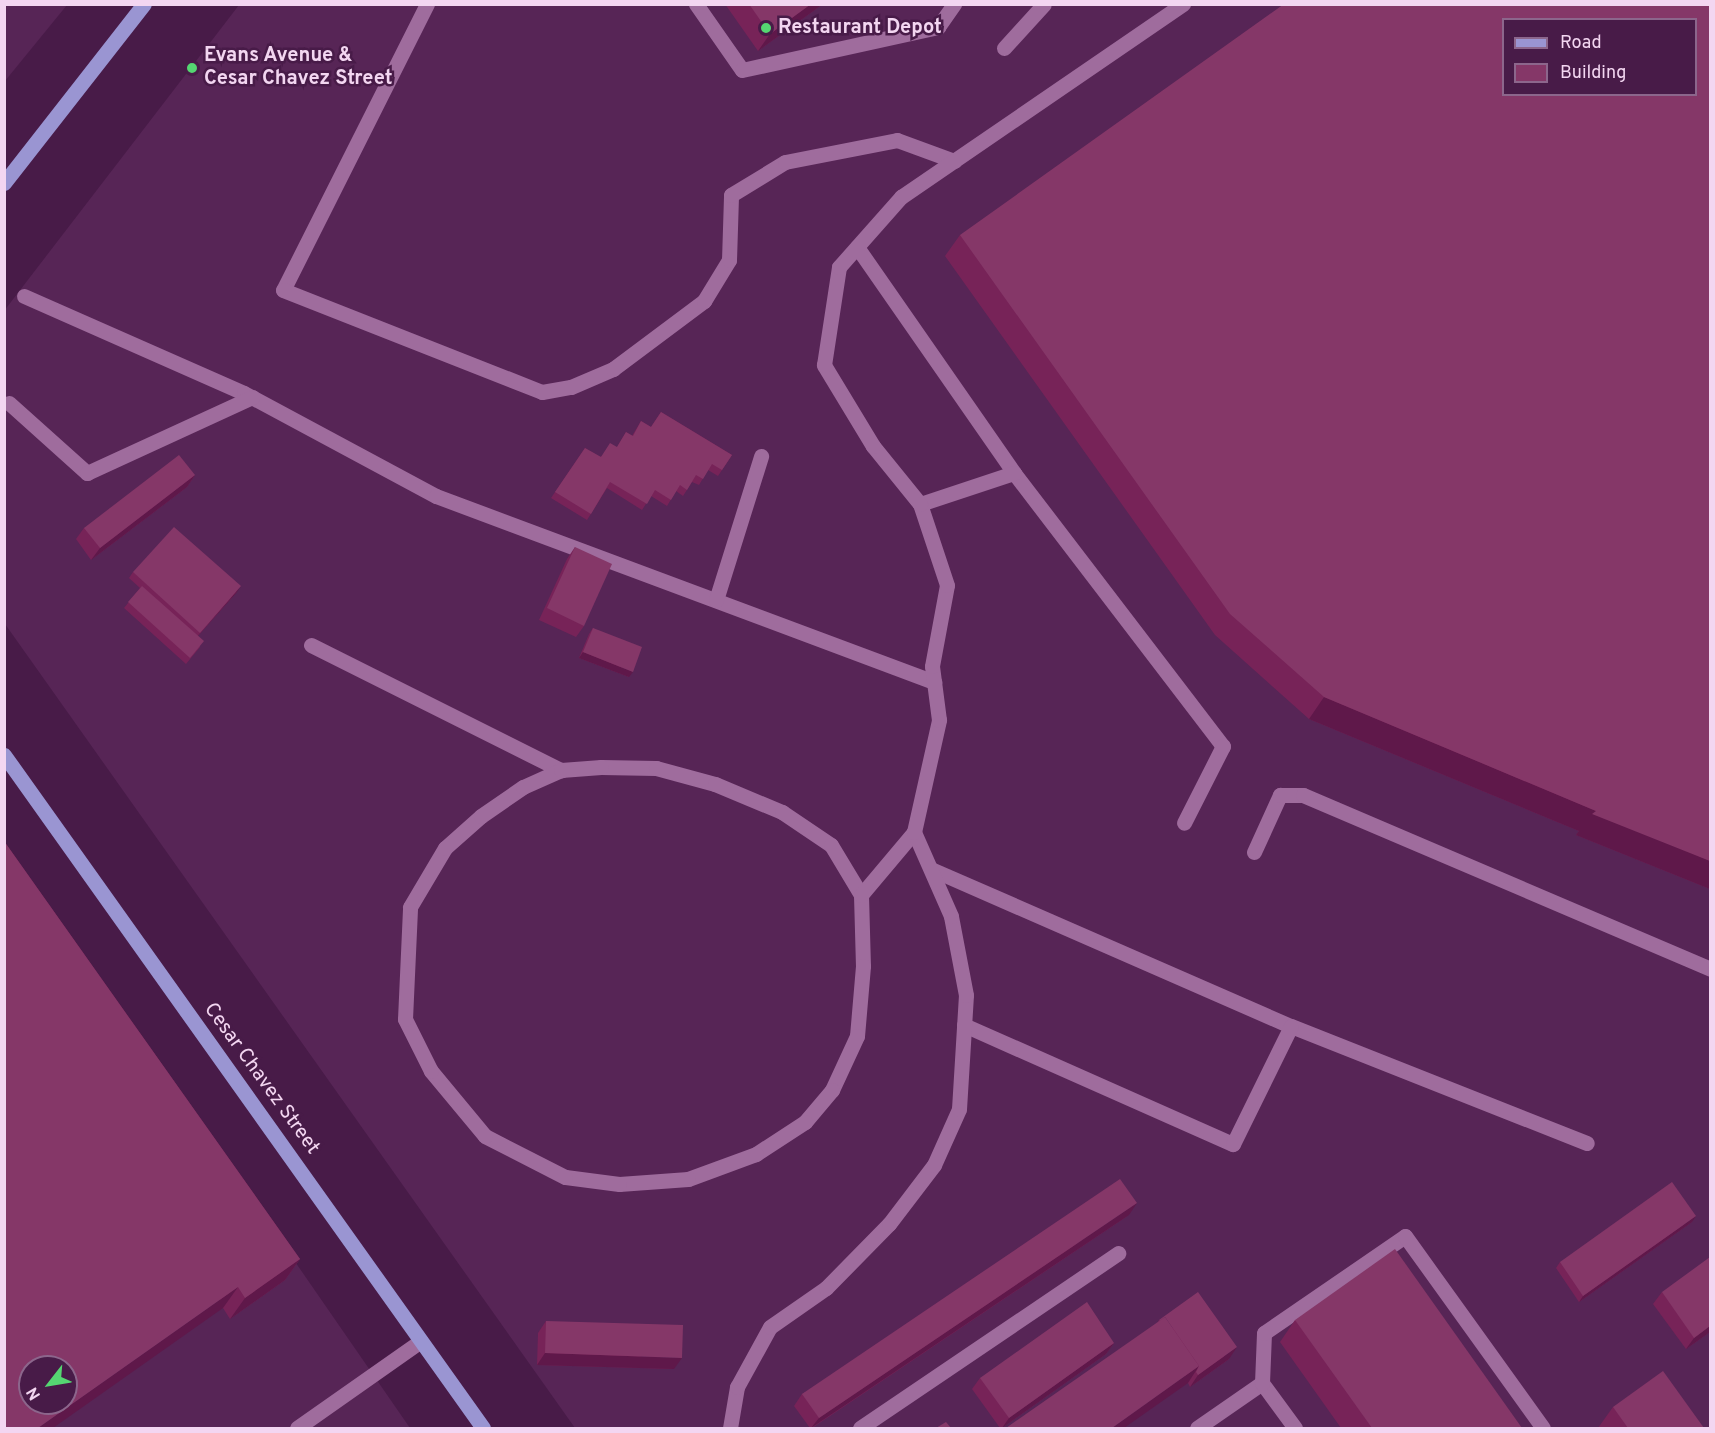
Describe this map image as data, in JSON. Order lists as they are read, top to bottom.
{
  "streets": {
    "main road": ["Cesar Chavez Street"]
  },
  "places": ["Restaurant Depot", "Evans Avenue & Cesar Chavez Street"],
  "legend": ["Road", "Building"],
  "north": "bottom left"
}
